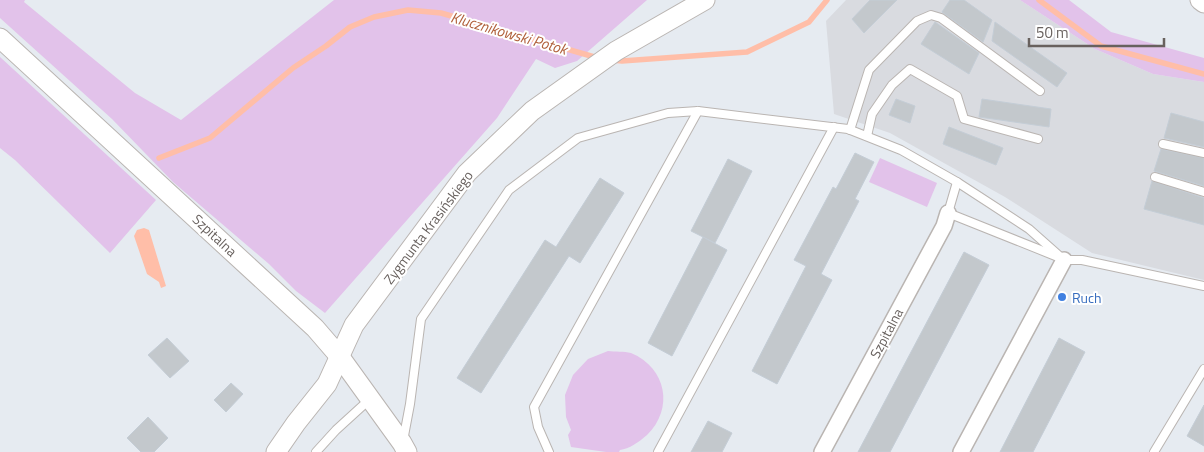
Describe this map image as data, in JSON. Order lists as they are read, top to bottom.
{
  "streets": {
    "street": ["Zygmunta Krasińskiego", "Szpitalna"]
  },
  "crossings": [
    ["Zygmunta Krasińskiego", "Szpitalna"]
  ],
  "water": ["Klucznikowski Potok"],
  "places": ["Ruch"],
  "scale_bar": "50 m"
}
